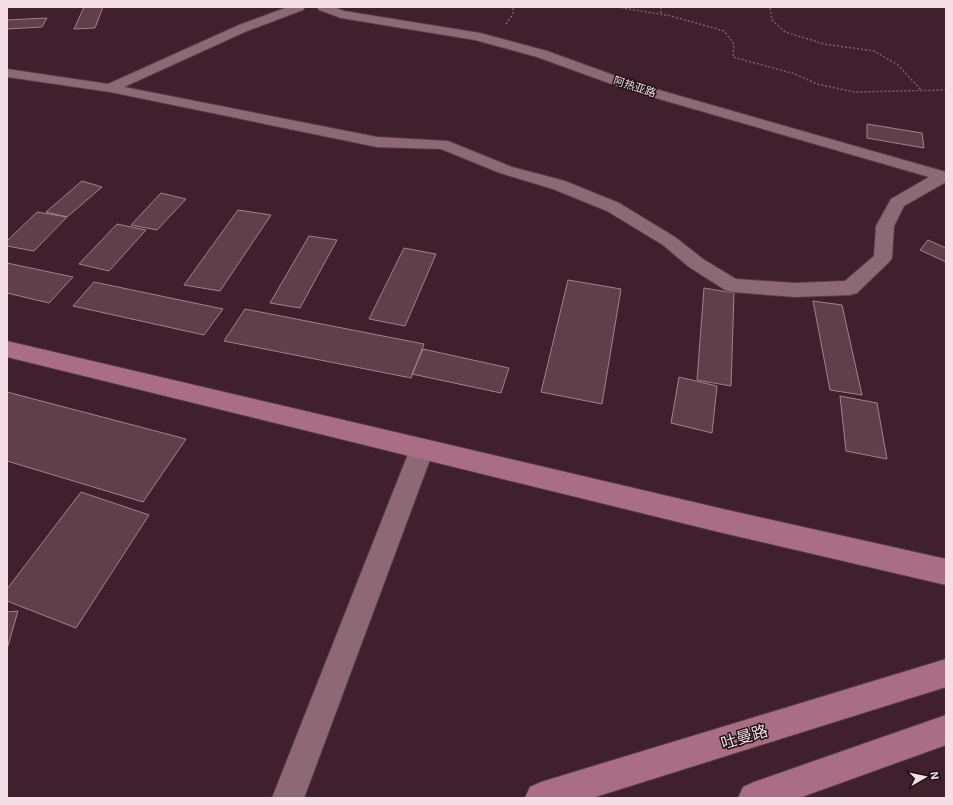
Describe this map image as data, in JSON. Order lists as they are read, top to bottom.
{
  "streets": {
    "main road": ["吐曼路"],
    "street": ["阿热亚路"]
  },
  "north": "right"
}
